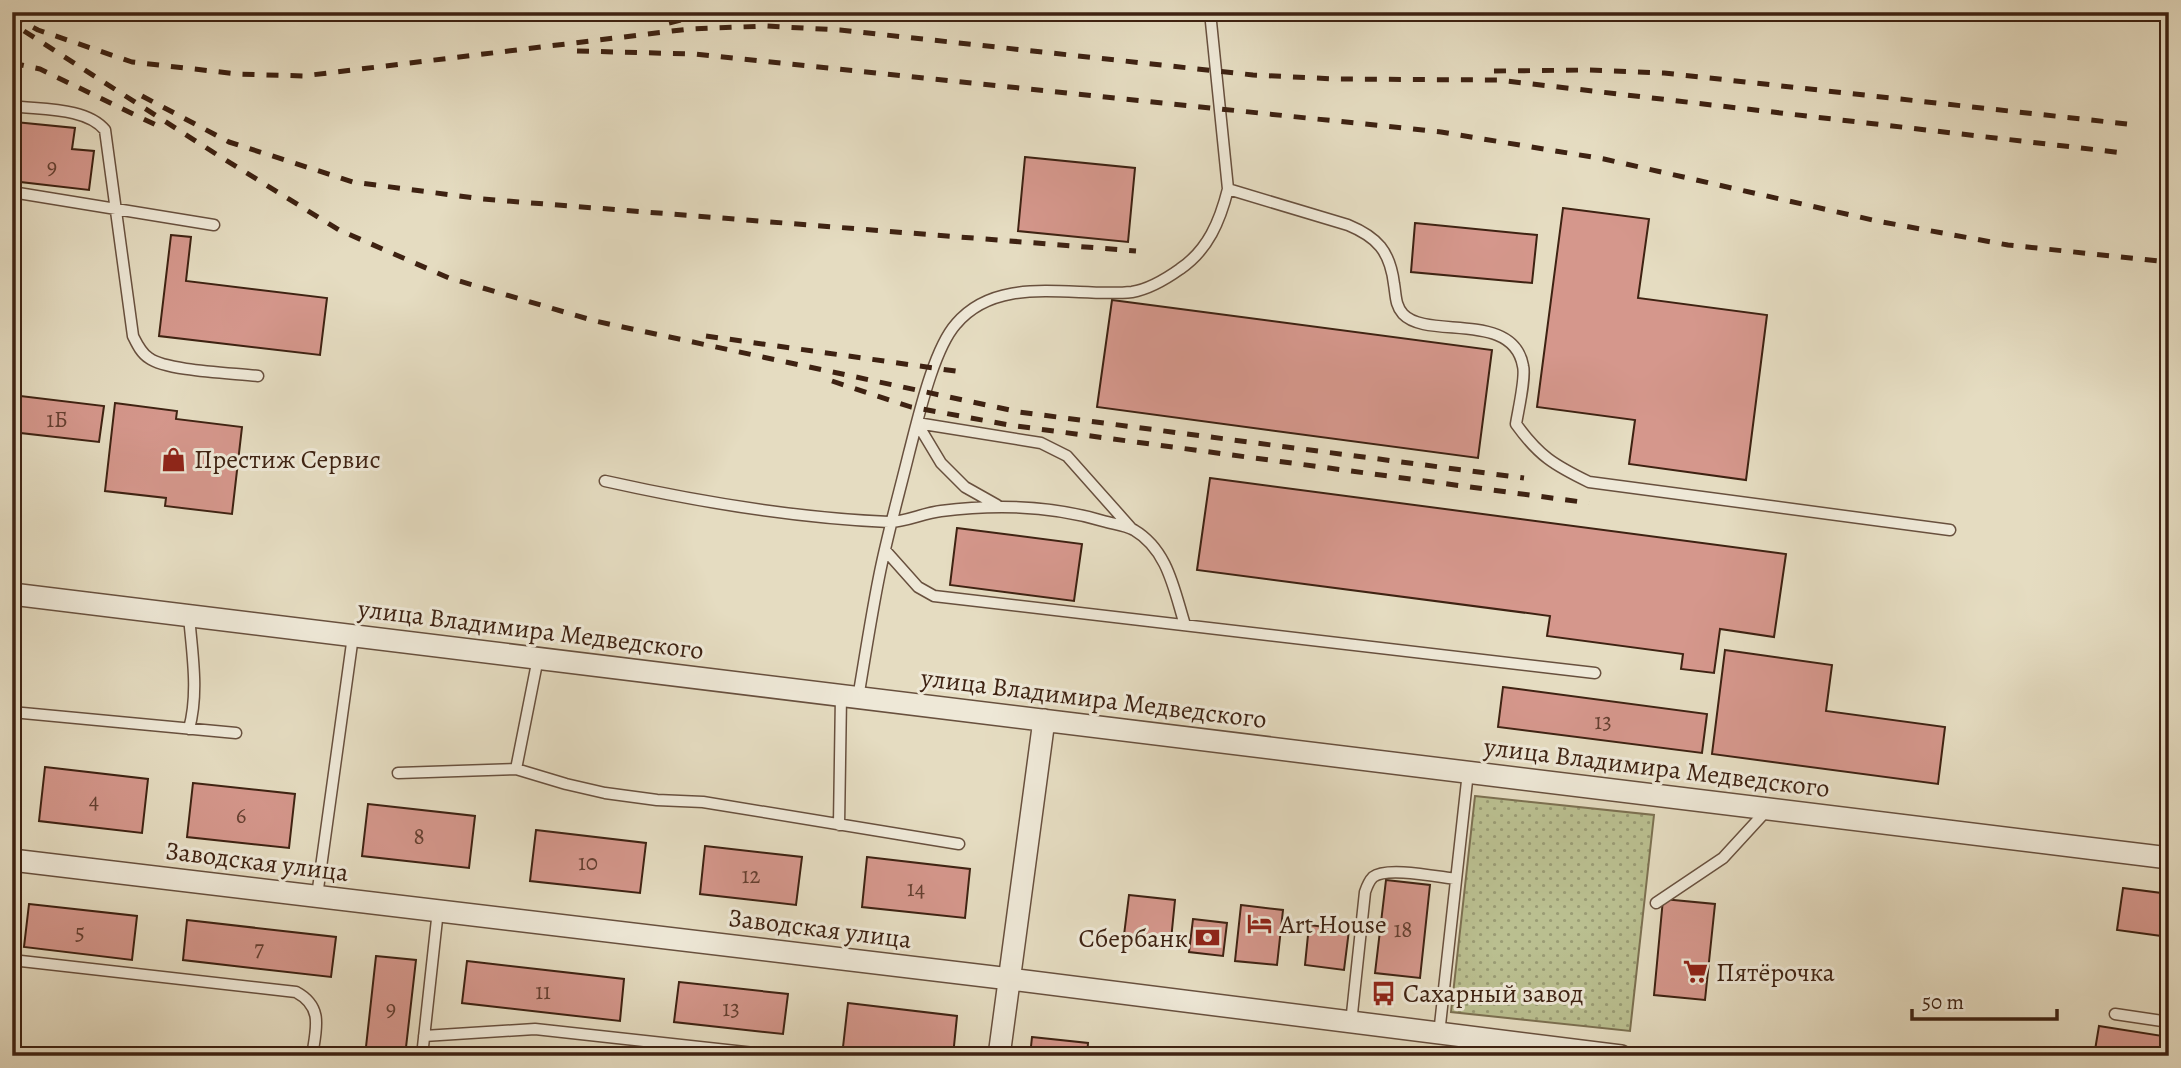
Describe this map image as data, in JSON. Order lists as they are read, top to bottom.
{
  "streets": {
    "street": ["улица Владимира Медведского", "Заводская улица"]
  },
  "places": {
    "shop": ["Престиж Сервис"],
    "hotel": ["Art House"],
    "bank": ["Сбербанк"],
    "supermarket": ["Пятёрочка"],
    "bus stop": ["Сахарный завод"]
  },
  "house_numbers": [
    "9",
    "1Б",
    "13",
    "4",
    "6",
    "8",
    "10",
    "12",
    "14",
    "18",
    "5",
    "7",
    "11",
    "9",
    "13"
  ],
  "scale_bar": "50 m"
}
